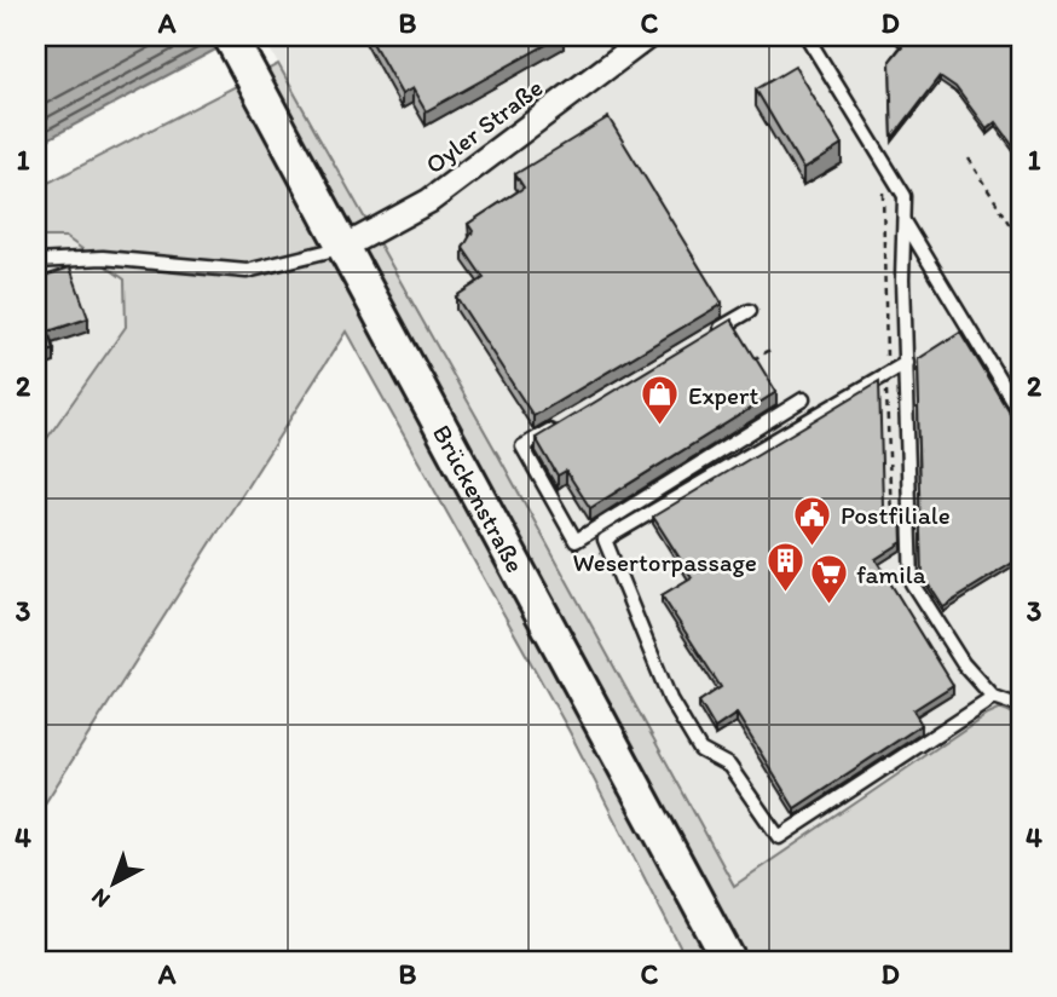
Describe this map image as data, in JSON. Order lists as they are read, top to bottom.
{
  "streets": {
    "street": ["Oyler Straße", "Brückenstraße"]
  },
  "crossings": [
    ["Oyler Straße", "Brückenstraße"]
  ],
  "places": {
    "shop": ["Expert"],
    "public building": ["Postfiliale"],
    "building": ["Wesertorpassage"],
    "supermarket": ["famila"]
  },
  "north": "bottom left",
  "grid": {
    "columns": [
      "A",
      "B",
      "C",
      "D"
    ],
    "rows": [
      "1",
      "2",
      "3",
      "4"
    ]
  }
}
